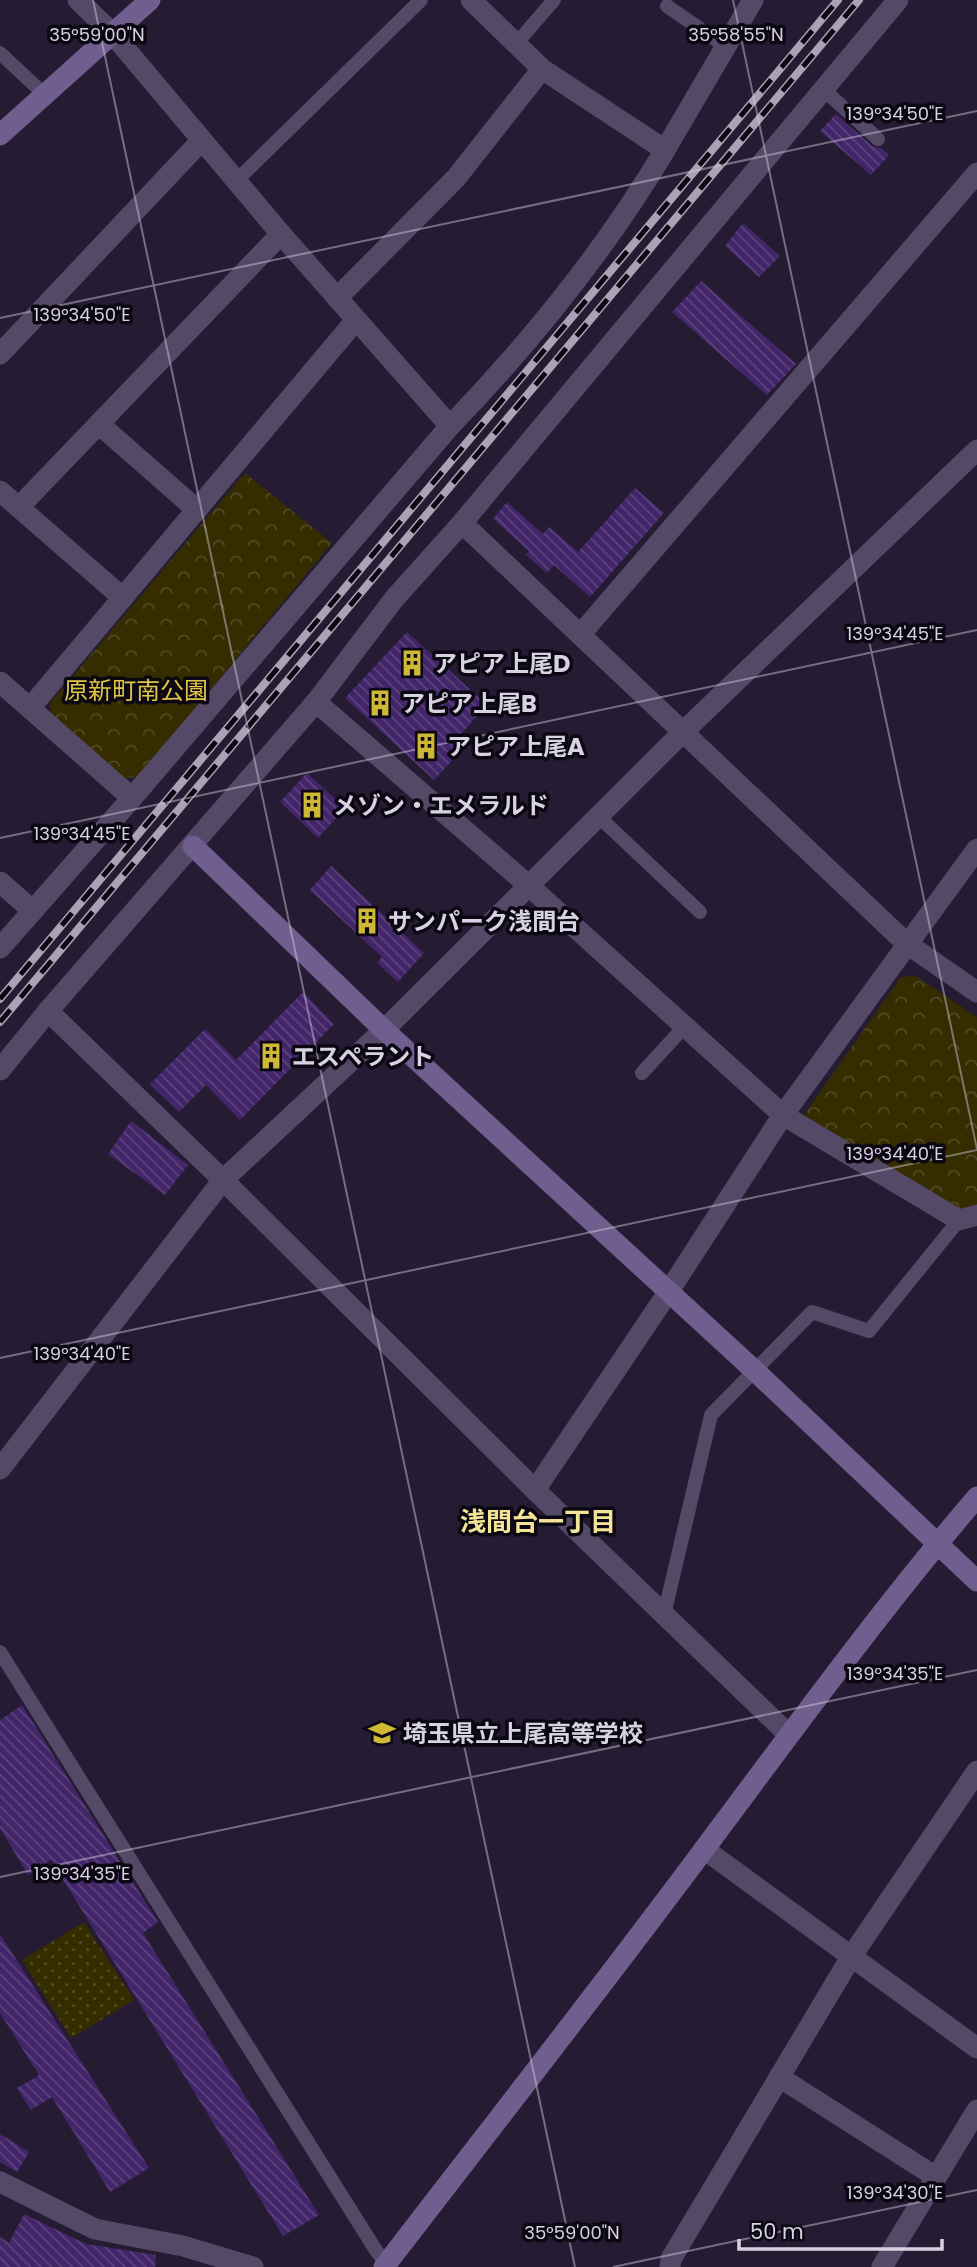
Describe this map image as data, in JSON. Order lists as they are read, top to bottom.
{
  "districts": ["浅間台一丁目"],
  "parks": ["原新町南公園"],
  "places": {
    "building": [
      "アピア上尾D",
      "アピア上尾B",
      "アピア上尾A",
      "メゾン・エメラルド",
      "サンパーク浅間台",
      "エスペラント"
    ],
    "school or university": ["埼玉県立上尾高等学校"]
  },
  "scale_bar": "50 m",
  "coordinates": [
    "35°59'00\"N",
    "35°58'55\"N",
    "139°34'50\"E",
    "139°34'45\"E",
    "139°34'40\"E",
    "139°34'35\"E",
    "139°34'30\"E"
  ]
}
